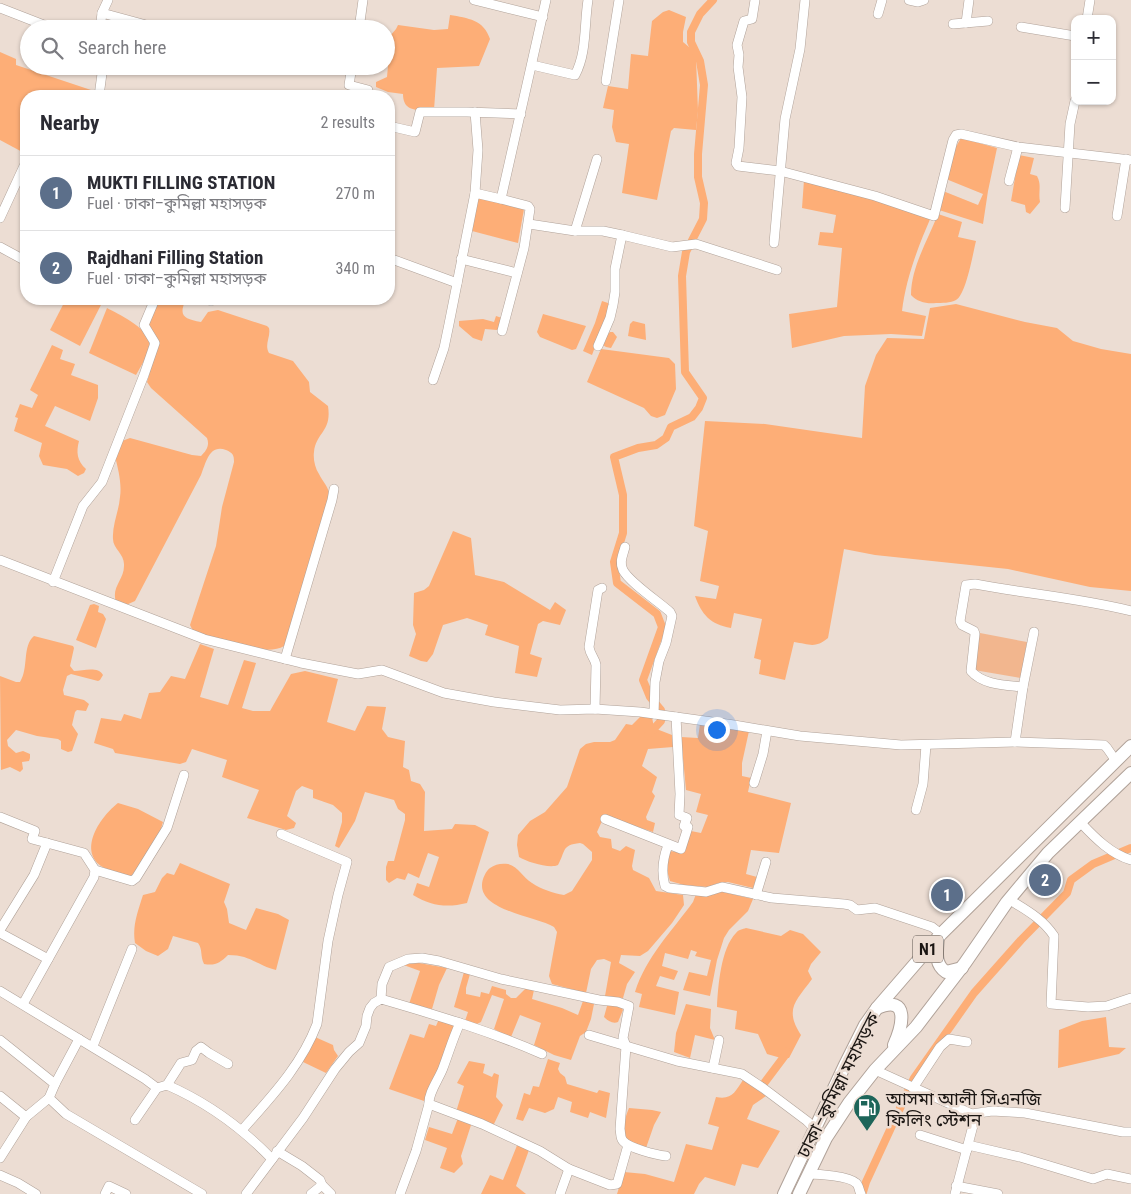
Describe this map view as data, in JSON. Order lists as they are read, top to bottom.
{
  "streets": {
    "highway": ["N1", "ঢাকা–কুমিল্লা মহাসড়ক"]
  },
  "places": {
    "fuel station": ["আসমা আলী সিএনজি ফিলিং স্টেশন"]
  },
  "page": {
    "map_buttons": ["+", "−"],
    "search": "Search here",
    "heading": ["Nearby", "2 results"],
    "list": [
      {
        "mark": "1",
        "name": "MUKTI FILLING STATION",
        "note": "Fuel · ঢাকা–কুমিল্লা মহাসড়ক",
        "value": "270 m"
      },
      {
        "mark": "2",
        "name": "Rajdhani Filling Station",
        "note": "Fuel · ঢাকা–কুমিল্লা মহাসড়ক",
        "value": "340 m"
      }
    ],
    "pins": ["2", "1"]
  }
}
